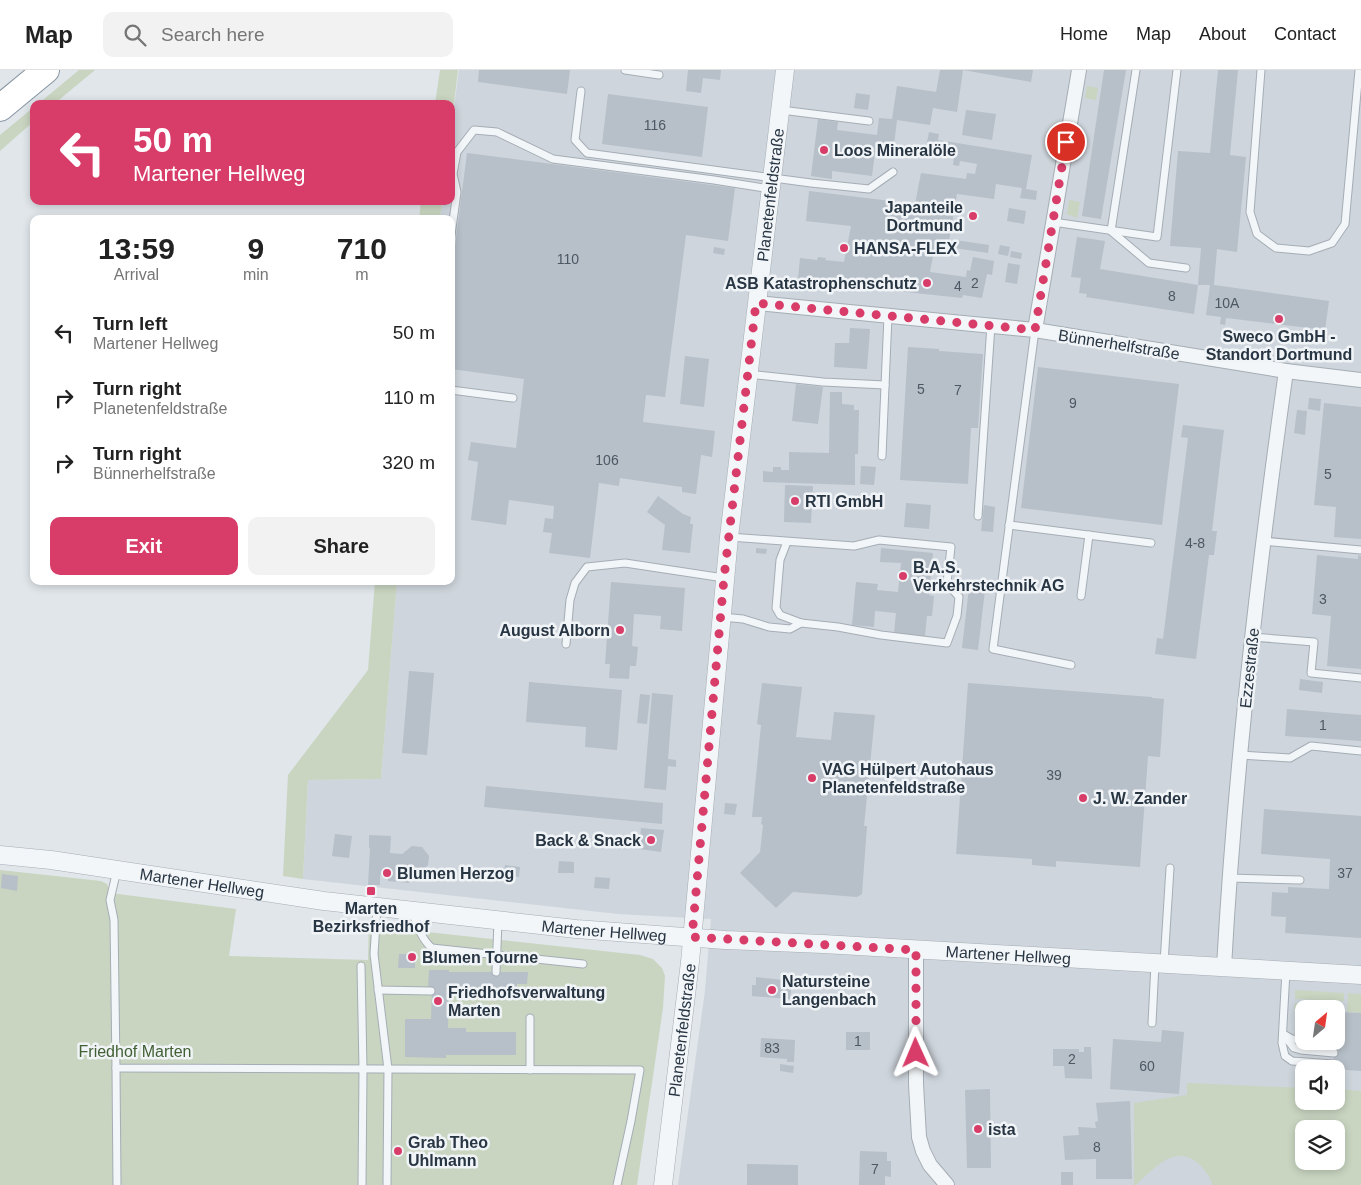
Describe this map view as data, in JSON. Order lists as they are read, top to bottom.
{
  "streets": {
    "street": [
      "Planetenfeldstraße",
      "Bünnerhelfstraße",
      "Ezzestraße",
      "Martener Hellweg"
    ]
  },
  "crossings": [
    ["Planetenfeldstraße", "Bünnerhelfstraße"],
    ["Planetenfeldstraße", "Martener Hellweg"],
    ["Bünnerhelfstraße", "Ezzestraße"],
    ["Ezzestraße", "Martener Hellweg"]
  ],
  "parks": ["Friedhof Marten"],
  "places": {
    "other": [
      "Loos Mineralöle",
      "Japanteile Dortmund",
      "HANSA-FLEX",
      "ASB Katastrophenschutz",
      "Sweco GmbH - Standort Dortmund",
      "RTI GmbH",
      "B.A.S. Verkehrstechnik AG",
      "August Alborn",
      "VAG Hülpert Autohaus Planetenfeldstraße",
      "J. W. Zander",
      "Back & Snack",
      "Blumen Herzog",
      "Blumen Tourne",
      "Natursteine Langenbach",
      "Friedhofsverwaltung Marten",
      "ista",
      "Grab Theo Uhlmann"
    ],
    "transit": ["Marten Bezirksfriedhof"]
  },
  "house_numbers": [
    "116",
    "110",
    "2",
    "4",
    "8",
    "10A",
    "5",
    "7",
    "9",
    "106",
    "5",
    "4-8",
    "3",
    "1",
    "39",
    "37",
    "1",
    "83",
    "2",
    "60",
    "8",
    "7"
  ],
  "north": "top right",
  "page": {
    "header": "Map",
    "search": "Search here",
    "nav": [
      "Home",
      "Map",
      "About",
      "Contact"
    ],
    "turn": ["50 m", "Martener Hellweg"],
    "eta": [
      "13:59",
      "Arrival",
      "9",
      "min",
      "710",
      "m"
    ],
    "list": [
      {
        "name": "Turn left",
        "note": "Martener Hellweg",
        "value": "50 m"
      },
      {
        "name": "Turn right",
        "note": "Planetenfeldstraße",
        "value": "110 m"
      },
      {
        "name": "Turn right",
        "note": "Bünnerhelfstraße",
        "value": "320 m"
      }
    ],
    "buttons": ["Exit", "Share"]
  }
}
